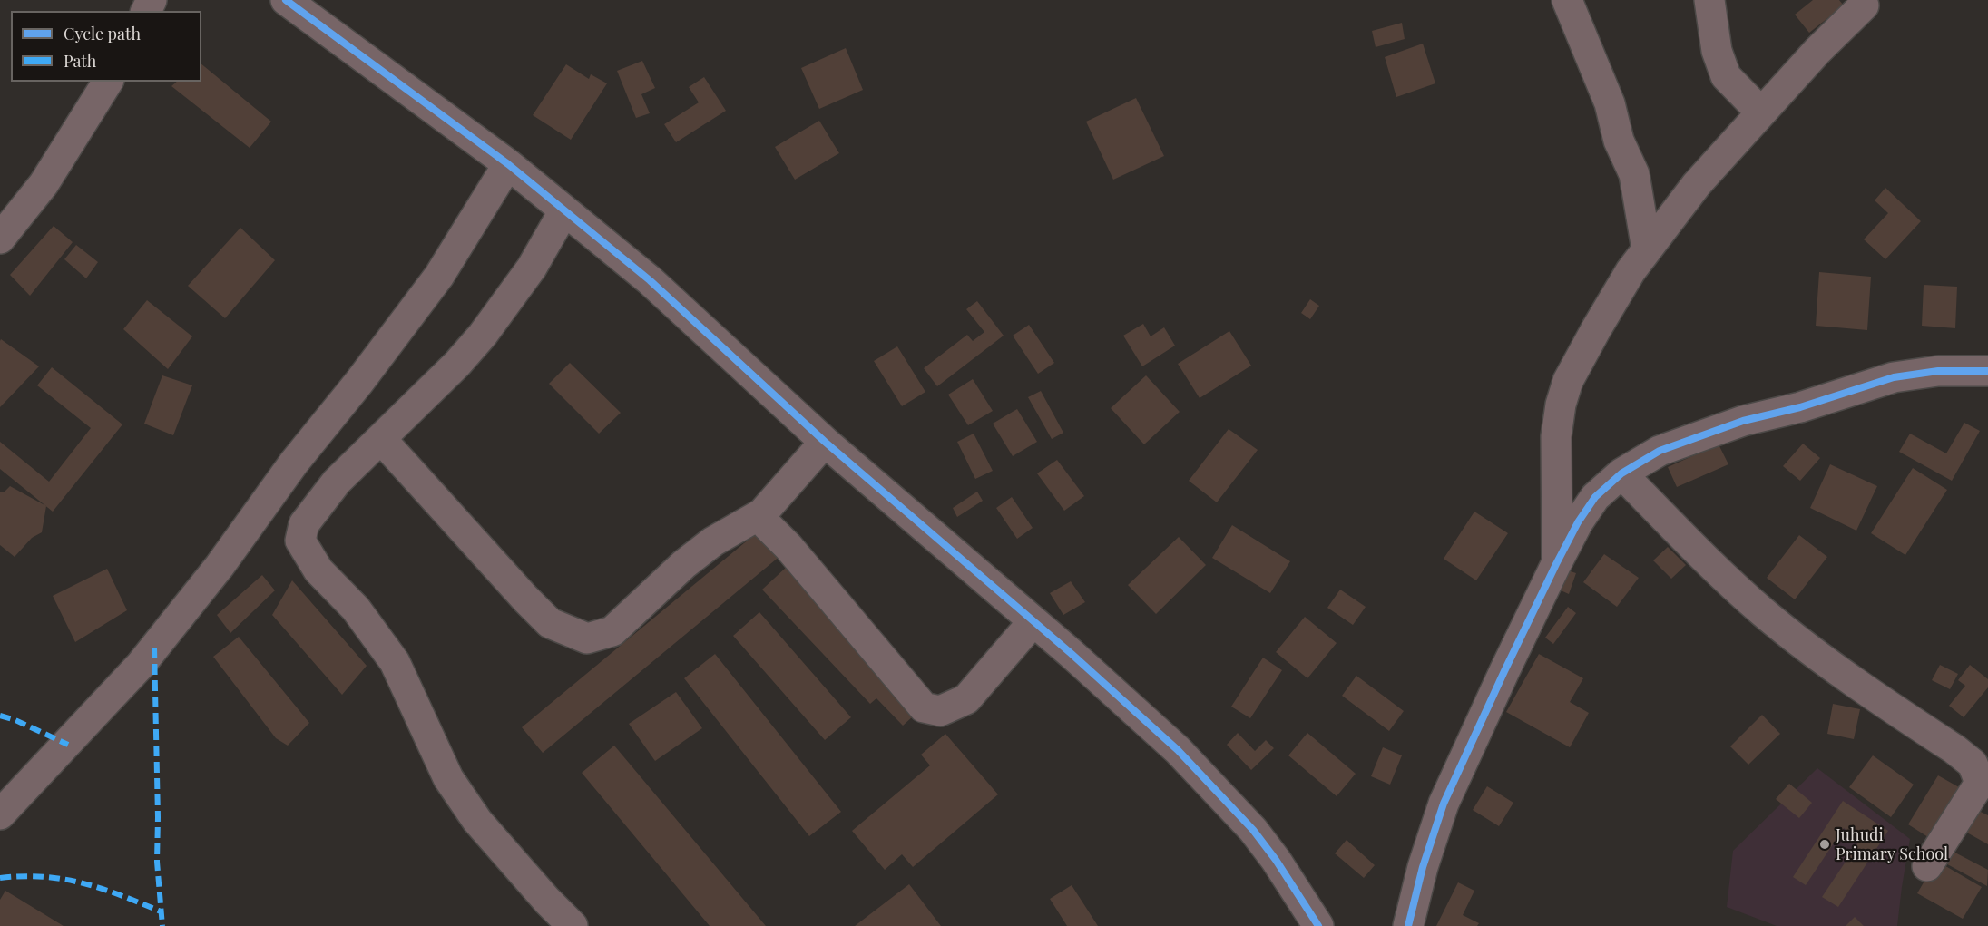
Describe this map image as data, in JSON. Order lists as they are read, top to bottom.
{
  "places": ["Juhudi Primary School"],
  "legend": ["Cycle path", "Path"]
}
